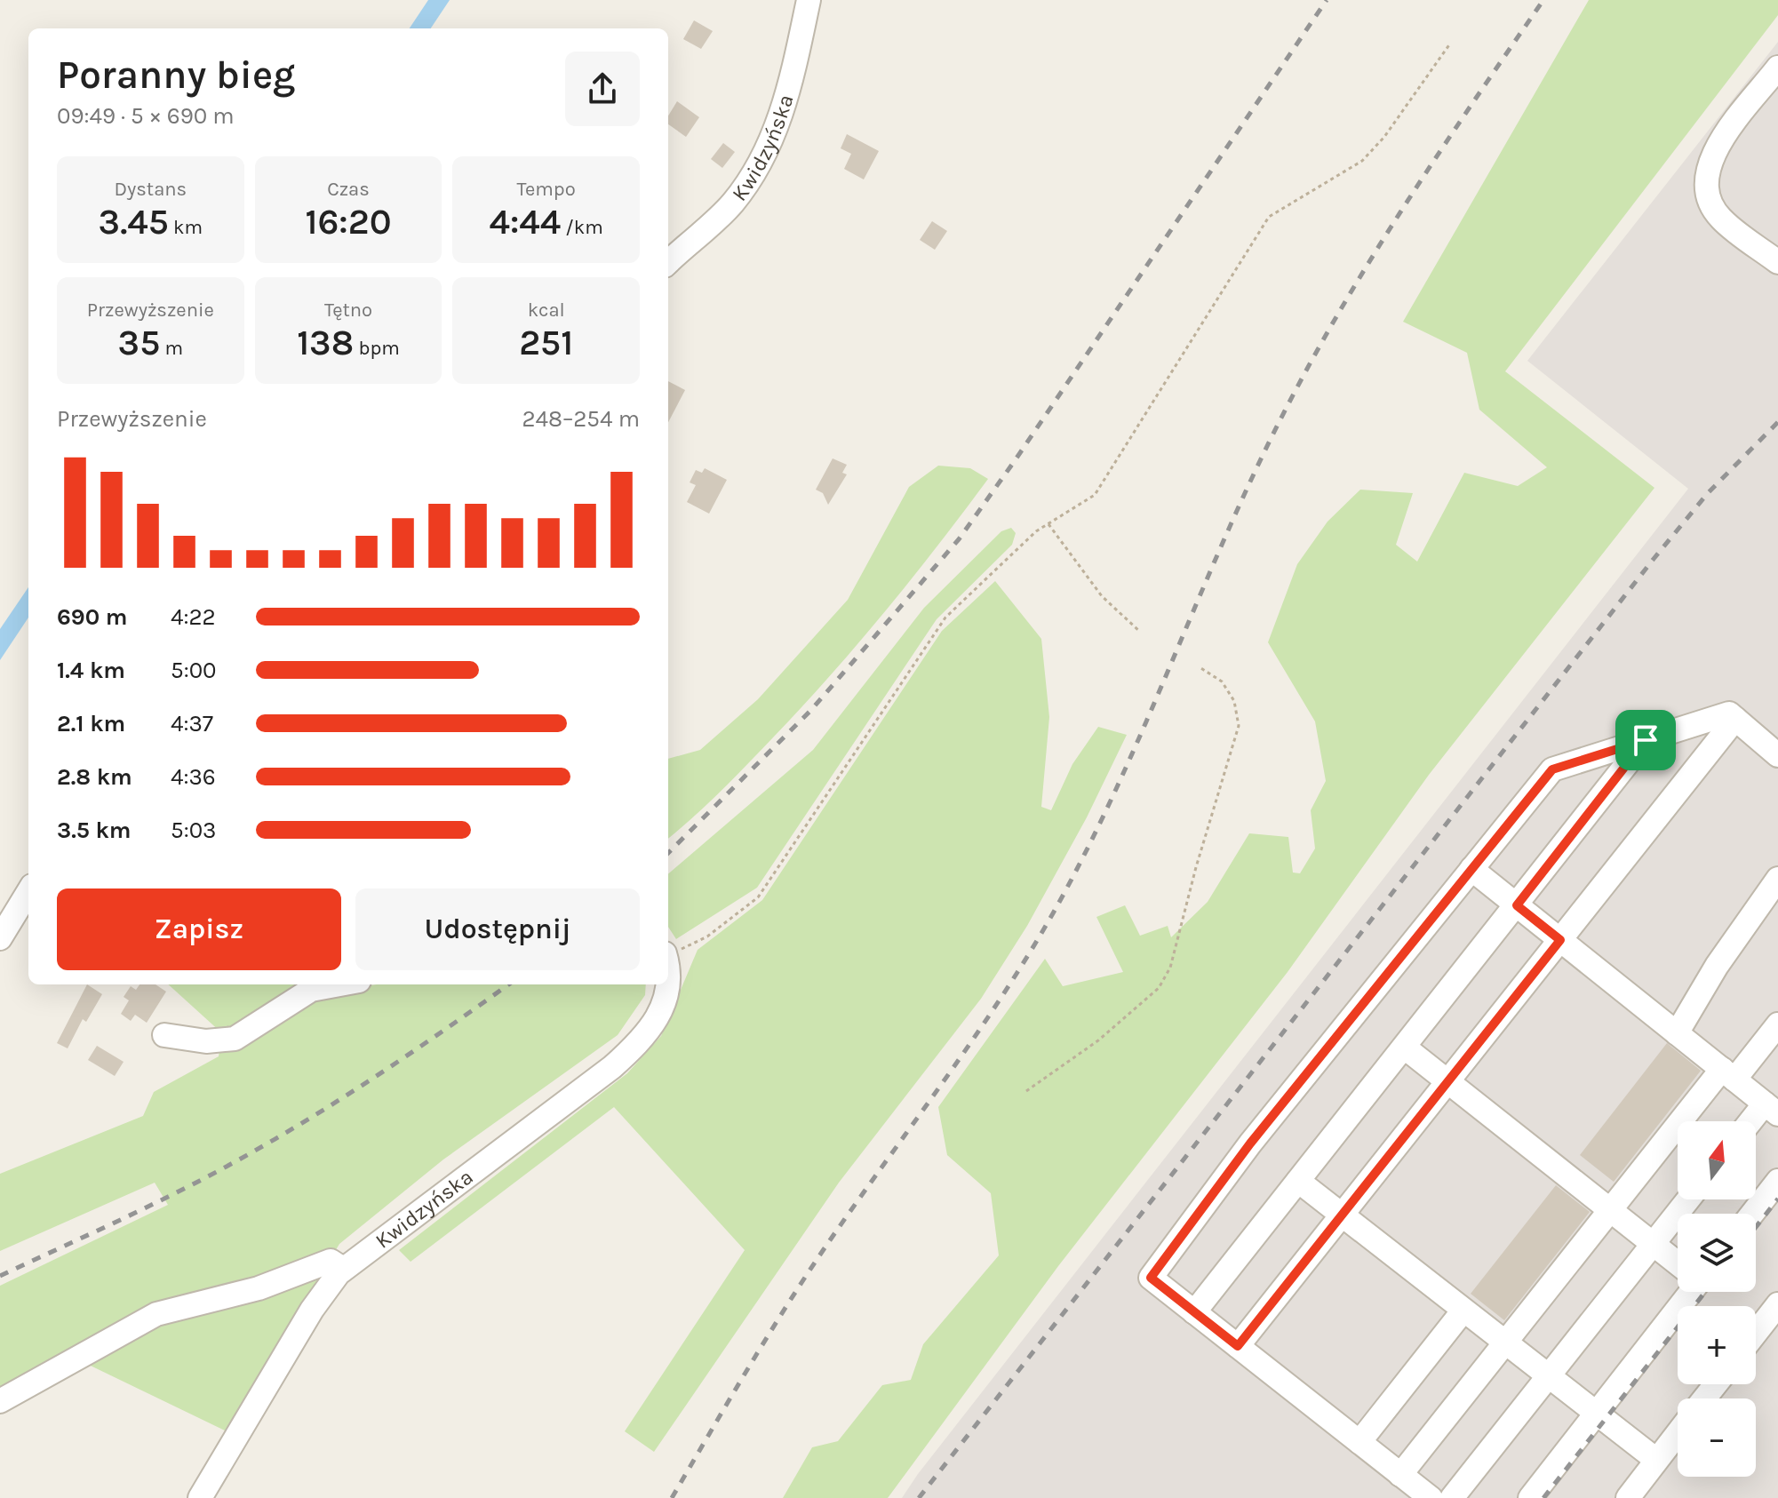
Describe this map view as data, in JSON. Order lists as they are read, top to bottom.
{
  "streets": {
    "street": ["Kwidzyńska"]
  },
  "north": "top",
  "page": {
    "heading": ["Poranny bieg", "09:49 · 5 × 690 m"],
    "stats": [
      ["Dystans", "3.45 km"],
      ["Czas", "16:20"],
      ["Tempo", "4:44 /km"],
      ["Przewyższenie", "35 m"],
      ["Tętno", "138 bpm"],
      ["kcal", "251"]
    ],
    "chart": ["Przewyższenie", "248–254 m"],
    "list": [
      {
        "name": "690 m",
        "note": "4:22"
      },
      {
        "name": "1.4 km",
        "note": "5:00"
      },
      {
        "name": "2.1 km",
        "note": "4:37"
      },
      {
        "name": "2.8 km",
        "note": "4:36"
      },
      {
        "name": "3.5 km",
        "note": "5:03"
      }
    ],
    "buttons": ["Zapisz", "Udostępnij"],
    "map_buttons": ["+", "−"]
  }
}
